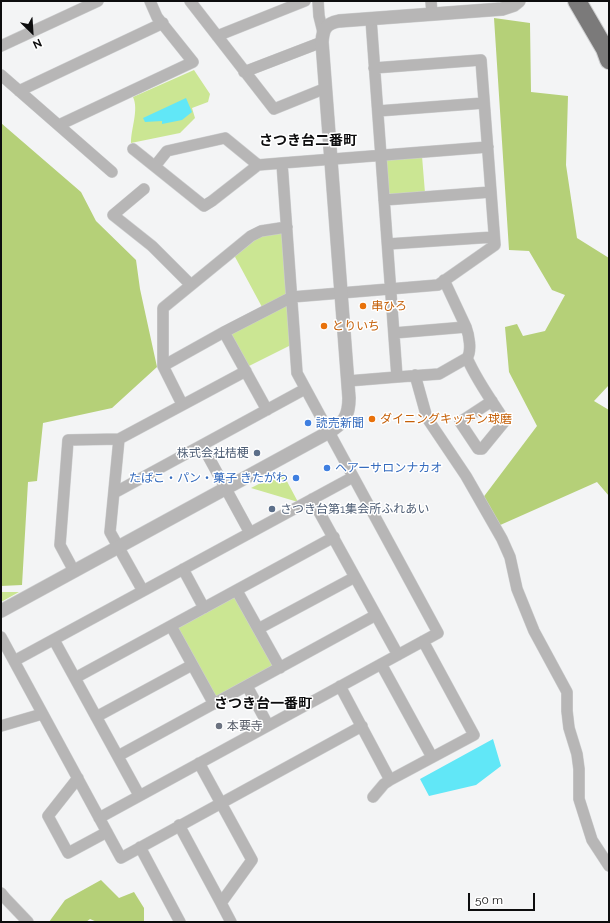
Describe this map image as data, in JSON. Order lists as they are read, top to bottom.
{
  "districts": ["さつき台二番町", "さつき台一番町"],
  "places": [
    "串ひろ",
    "とりいち",
    "ダイニングキッチン球磨",
    "読売新聞",
    "株式会社桔梗",
    "ヘアーサロンナカオ",
    "たばこ・パン・菓子 きたがわ",
    "さつき台第1集会所ふれあい",
    "本要寺"
  ],
  "scale_bar": "50 m",
  "north": "bottom right"
}
